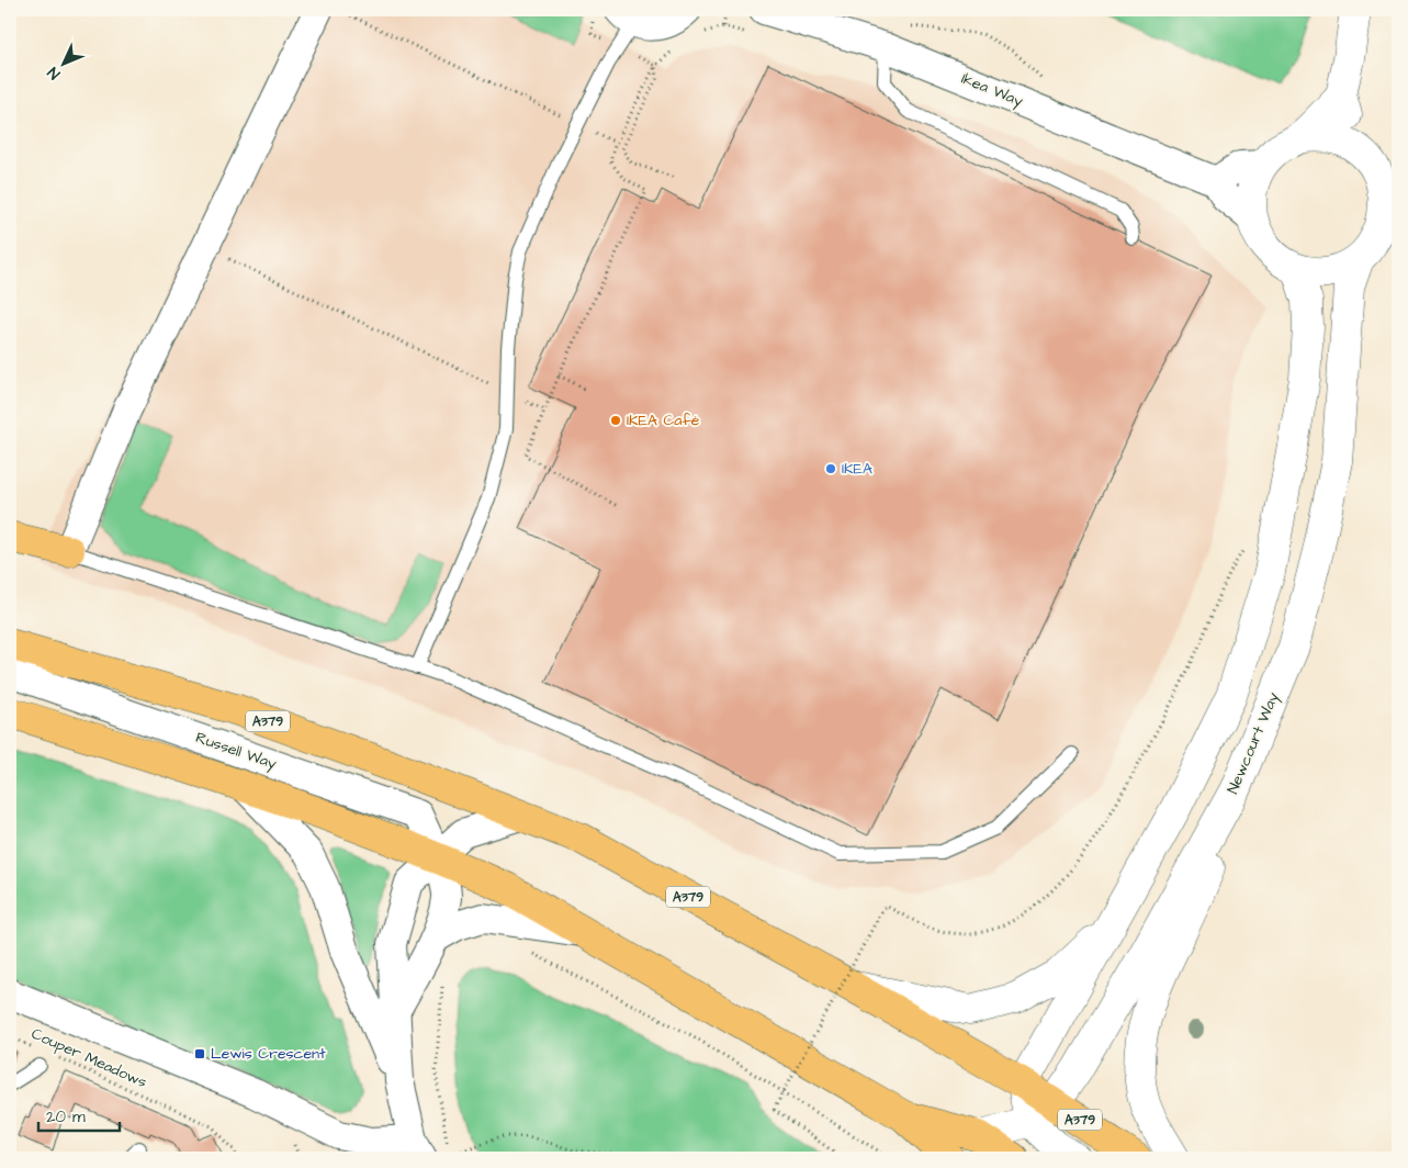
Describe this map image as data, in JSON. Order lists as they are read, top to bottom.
{
  "streets": {
    "main road": ["A379"],
    "street": ["Ikea Way", "Newcourt Way", "Russell Way"],
    "path": ["Couper Meadows"]
  },
  "crossings": [
    ["A379", "Newcourt Way"],
    ["A379", "Russell Way"]
  ],
  "places": {
    "other": ["IKEA Café", "IKEA"],
    "transit": ["Lewis Crescent"]
  },
  "scale_bar": "20 m",
  "north": "bottom left"
}
